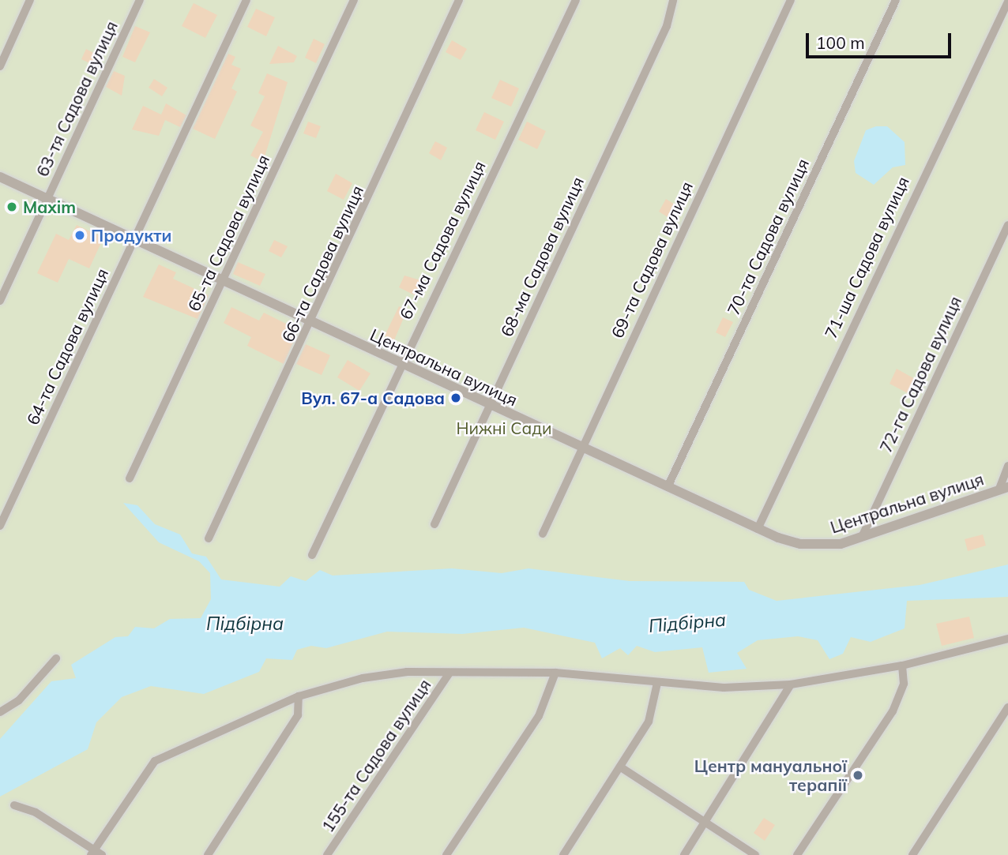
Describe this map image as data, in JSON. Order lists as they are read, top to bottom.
{
  "streets": {
    "street": [
      "63-тя Садова вулиця",
      "65-та Садова вулиця",
      "70-та Садова вулиця",
      "67-ма Садова вулиця",
      "68-ма Садова вулиця",
      "71-ша Садова вулиця",
      "69-та Садова вулиця",
      "66-та Садова вулиця",
      "64-та Садова вулиця",
      "Центральна вулиця",
      "72-га Садова вулиця",
      "155-та Садова вулиця"
    ]
  },
  "crossings": [
    ["63-тя Садова вулиця", "Центральна вулиця"],
    ["65-та Садова вулиця", "Центральна вулиця"],
    ["70-та Садова вулиця", "Центральна вулиця"],
    ["67-ма Садова вулиця", "Центральна вулиця"],
    ["68-ма Садова вулиця", "Центральна вулиця"],
    ["71-ша Садова вулиця", "Центральна вулиця"],
    ["69-та Садова вулиця", "Центральна вулиця"],
    ["66-та Садова вулиця", "Центральна вулиця"],
    ["64-та Садова вулиця", "Центральна вулиця"],
    ["Центральна вулиця", "72-га Садова вулиця"]
  ],
  "water": ["Підбірна"],
  "parks": ["Нижні Сади"],
  "places": [
    "Maxim",
    "Продукти",
    "Вул. 67-а Садова",
    "Центр мануальної терапії"
  ],
  "scale_bar": "100 m"
}
